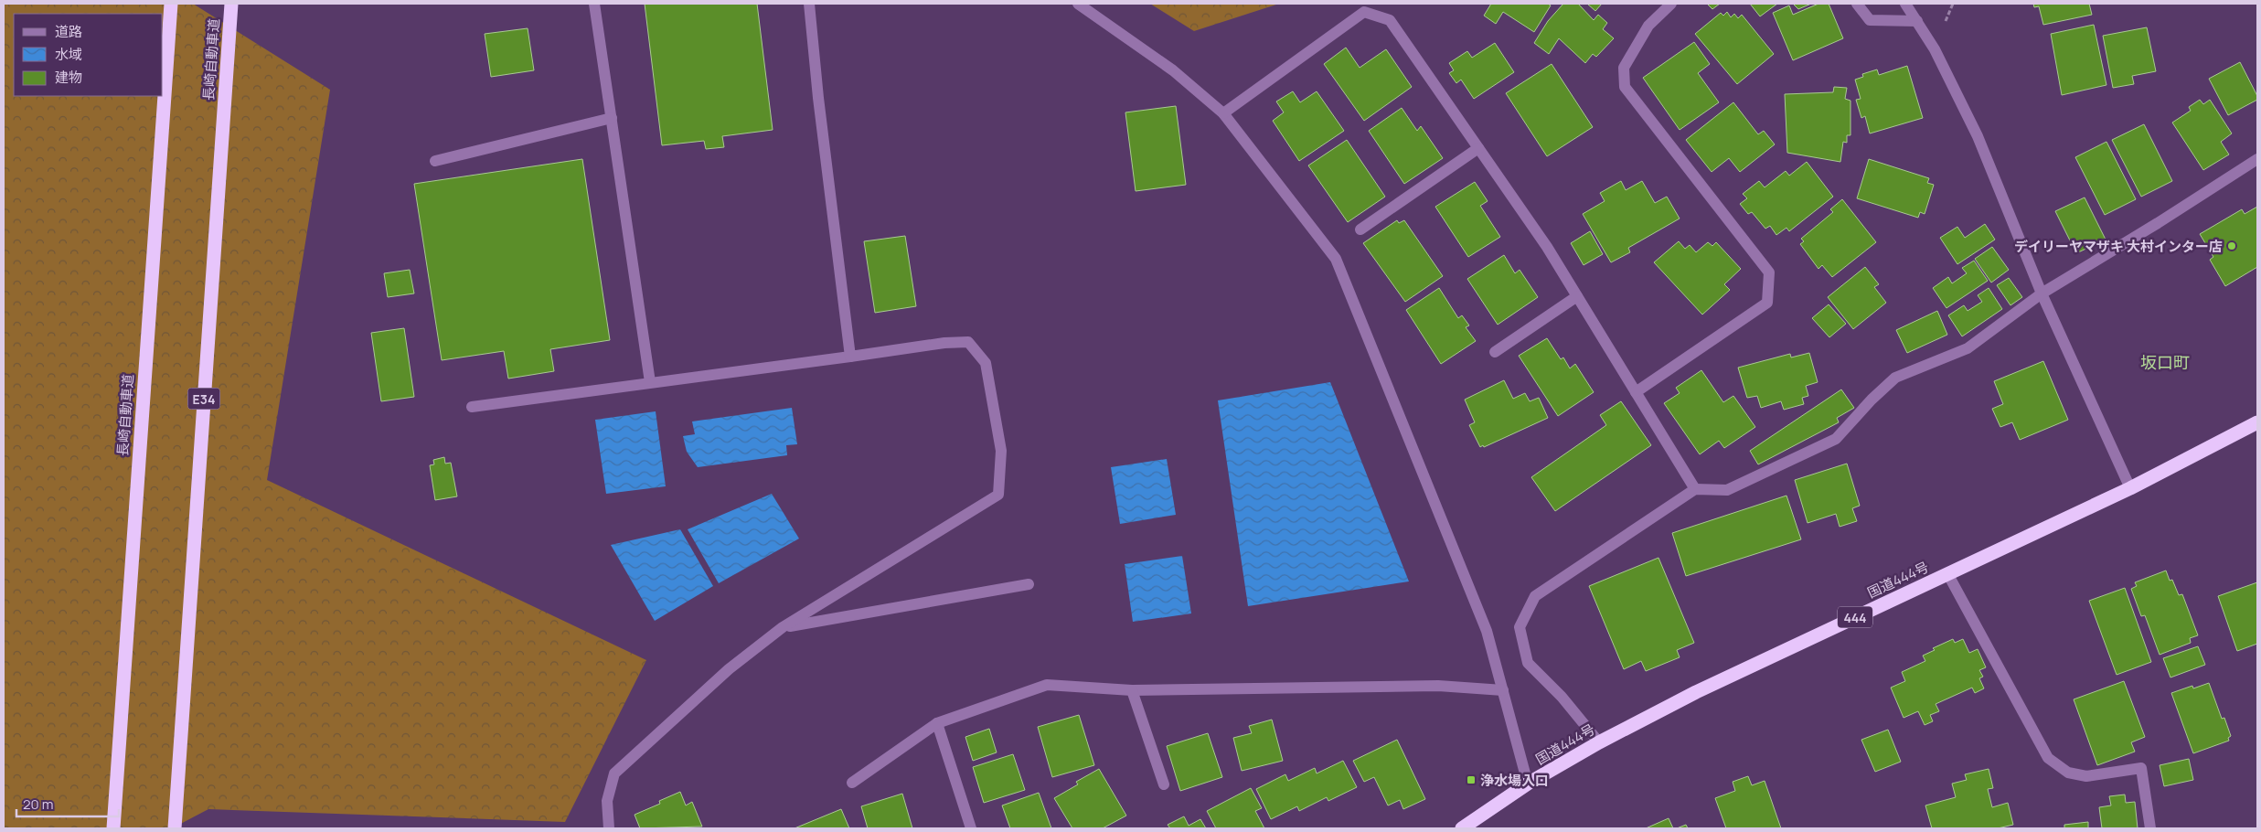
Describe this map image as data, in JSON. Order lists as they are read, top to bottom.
{
  "streets": {
    "highway": [
      "長崎自動車道",
      "E34",
      "国道444号",
      "444"
    ]
  },
  "districts": ["坂口町"],
  "places": {
    "other": ["デイリーヤマザキ 大村インター店"],
    "transit": ["浄水場入口"]
  },
  "legend": ["道路", "水域", "建物"],
  "scale_bar": "20 m"
}
